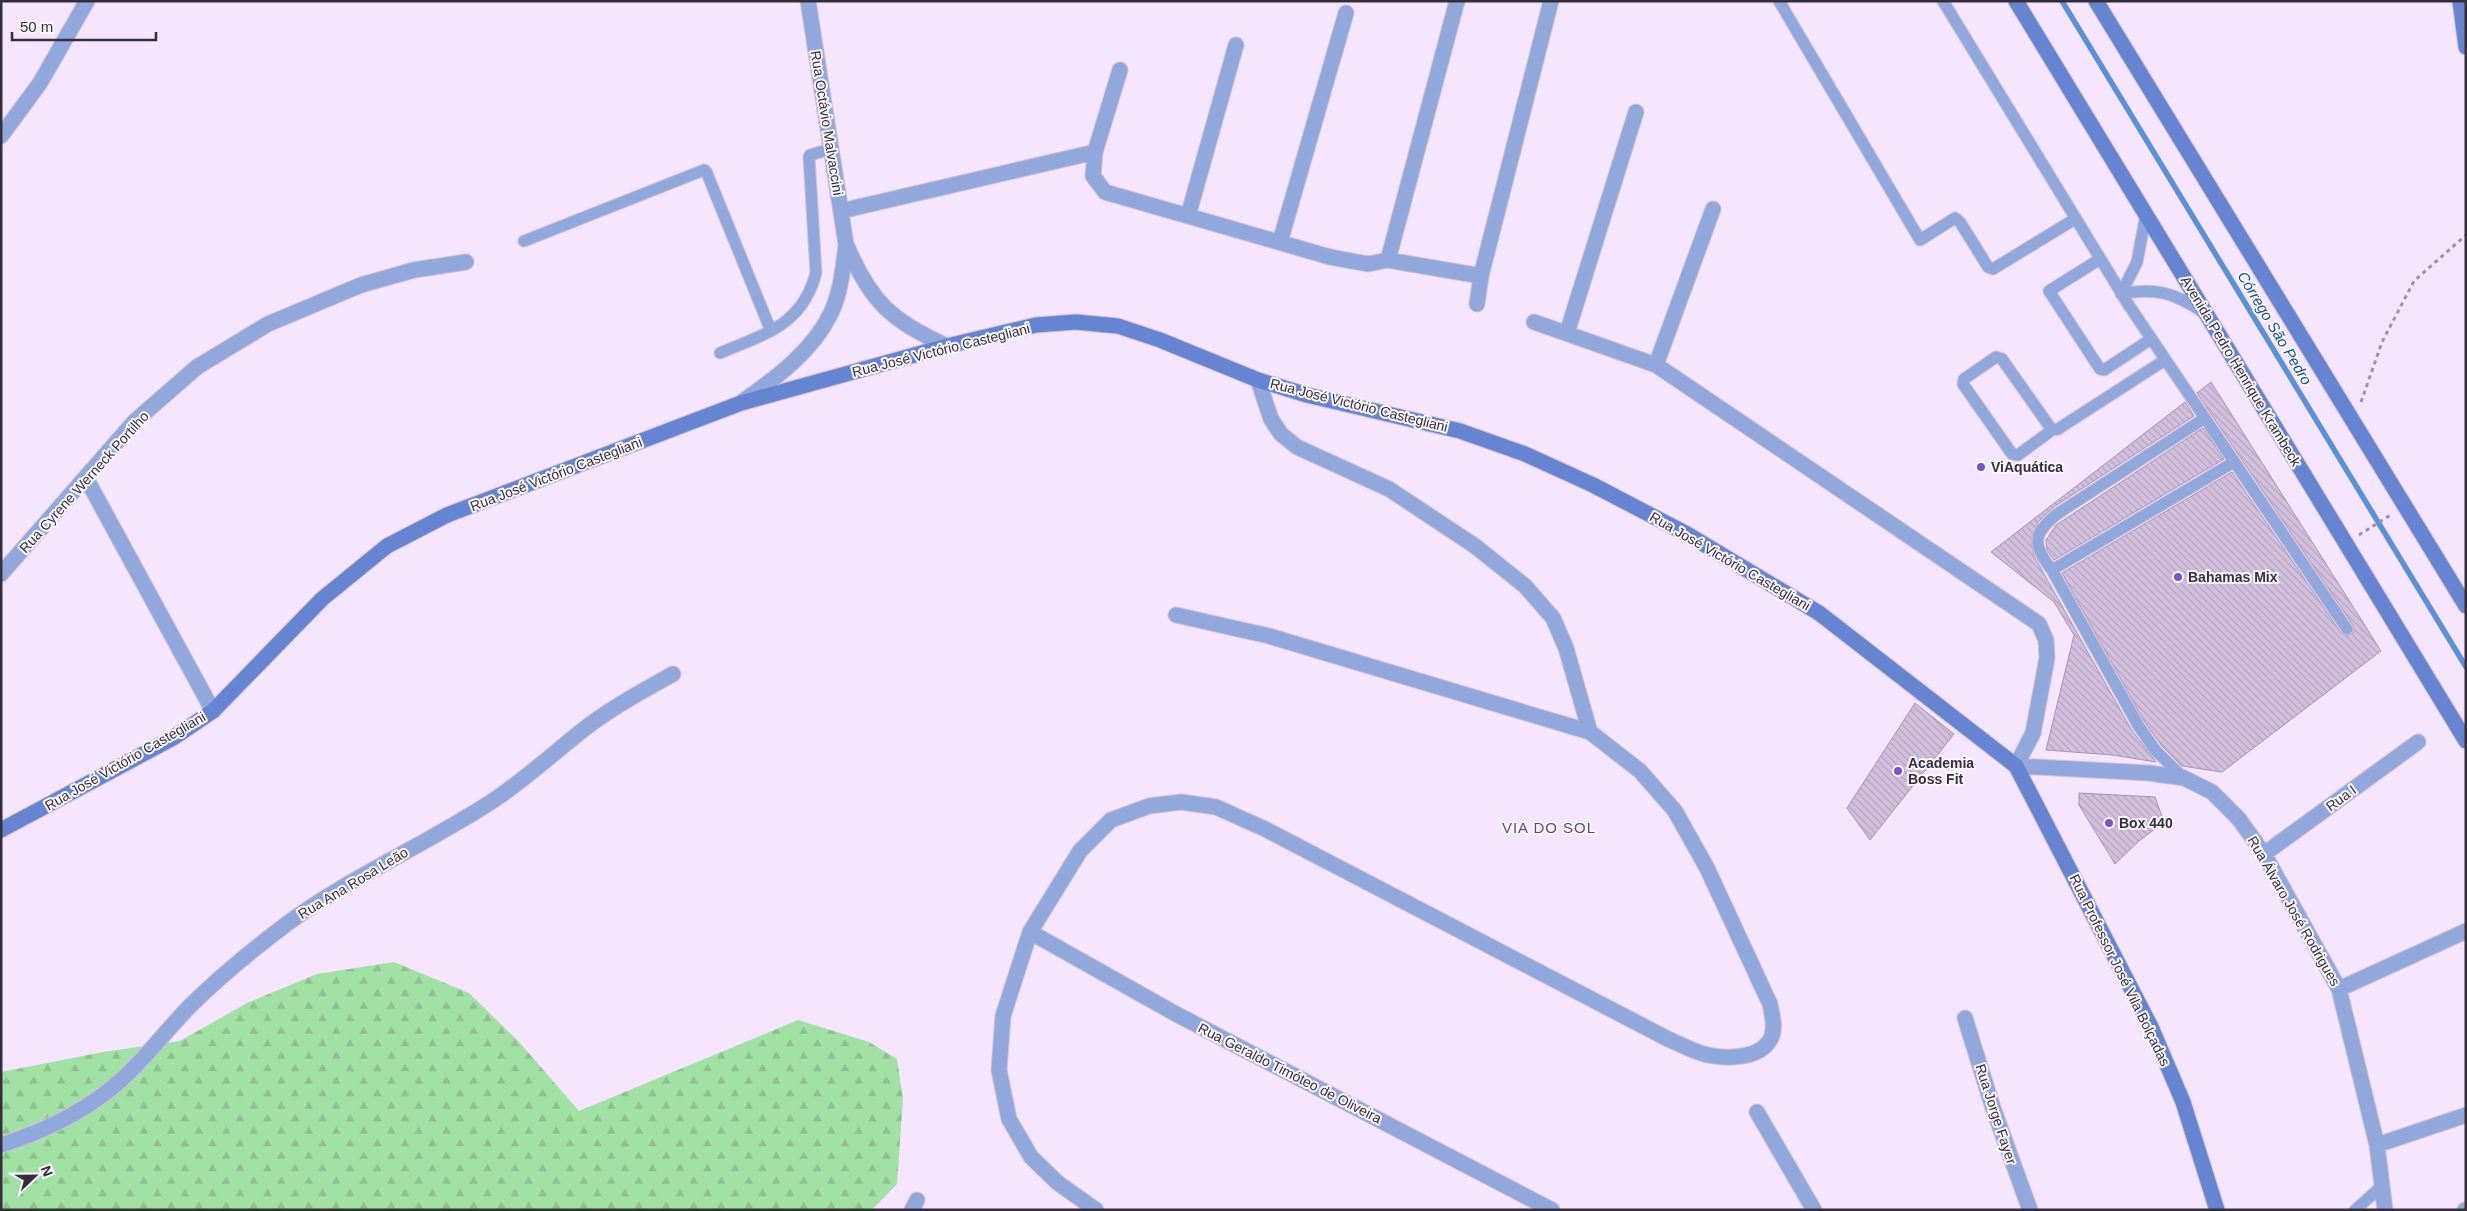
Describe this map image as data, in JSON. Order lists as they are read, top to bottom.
{
  "streets": {
    "street": [
      "Rua Octávio Malvaccini",
      "Rua José Victório Castegliani",
      "Avenida Pedro Henrique Krambeck",
      "Rua Cyrene Werneck Portilho",
      "Rua I",
      "Rua Ana Rosa Leão",
      "Rua Álvaro José Rodrigues",
      "Rua Professor José Vila Bolçadas",
      "Rua Geraldo Timóteo de Oliveira",
      "Rua Jorge Fayer"
    ]
  },
  "crossings": [
    ["Rua Octávio Malvaccini", "Rua José Victório Castegliani"],
    ["Rua José Victório Castegliani", "Rua Álvaro José Rodrigues"],
    ["Rua José Victório Castegliani", "Rua Professor José Vila Bolçadas"],
    ["Rua I", "Rua Álvaro José Rodrigues"],
    ["Rua Álvaro José Rodrigues", "Rua Professor José Vila Bolçadas"]
  ],
  "districts": ["VIA DO SOL"],
  "water": ["Córrego São Pedro"],
  "places": [
    "ViAquática",
    "Bahamas Mix",
    "Academia Boss Fit",
    "Box 440"
  ],
  "scale_bar": "50 m",
  "north": "right"
}
